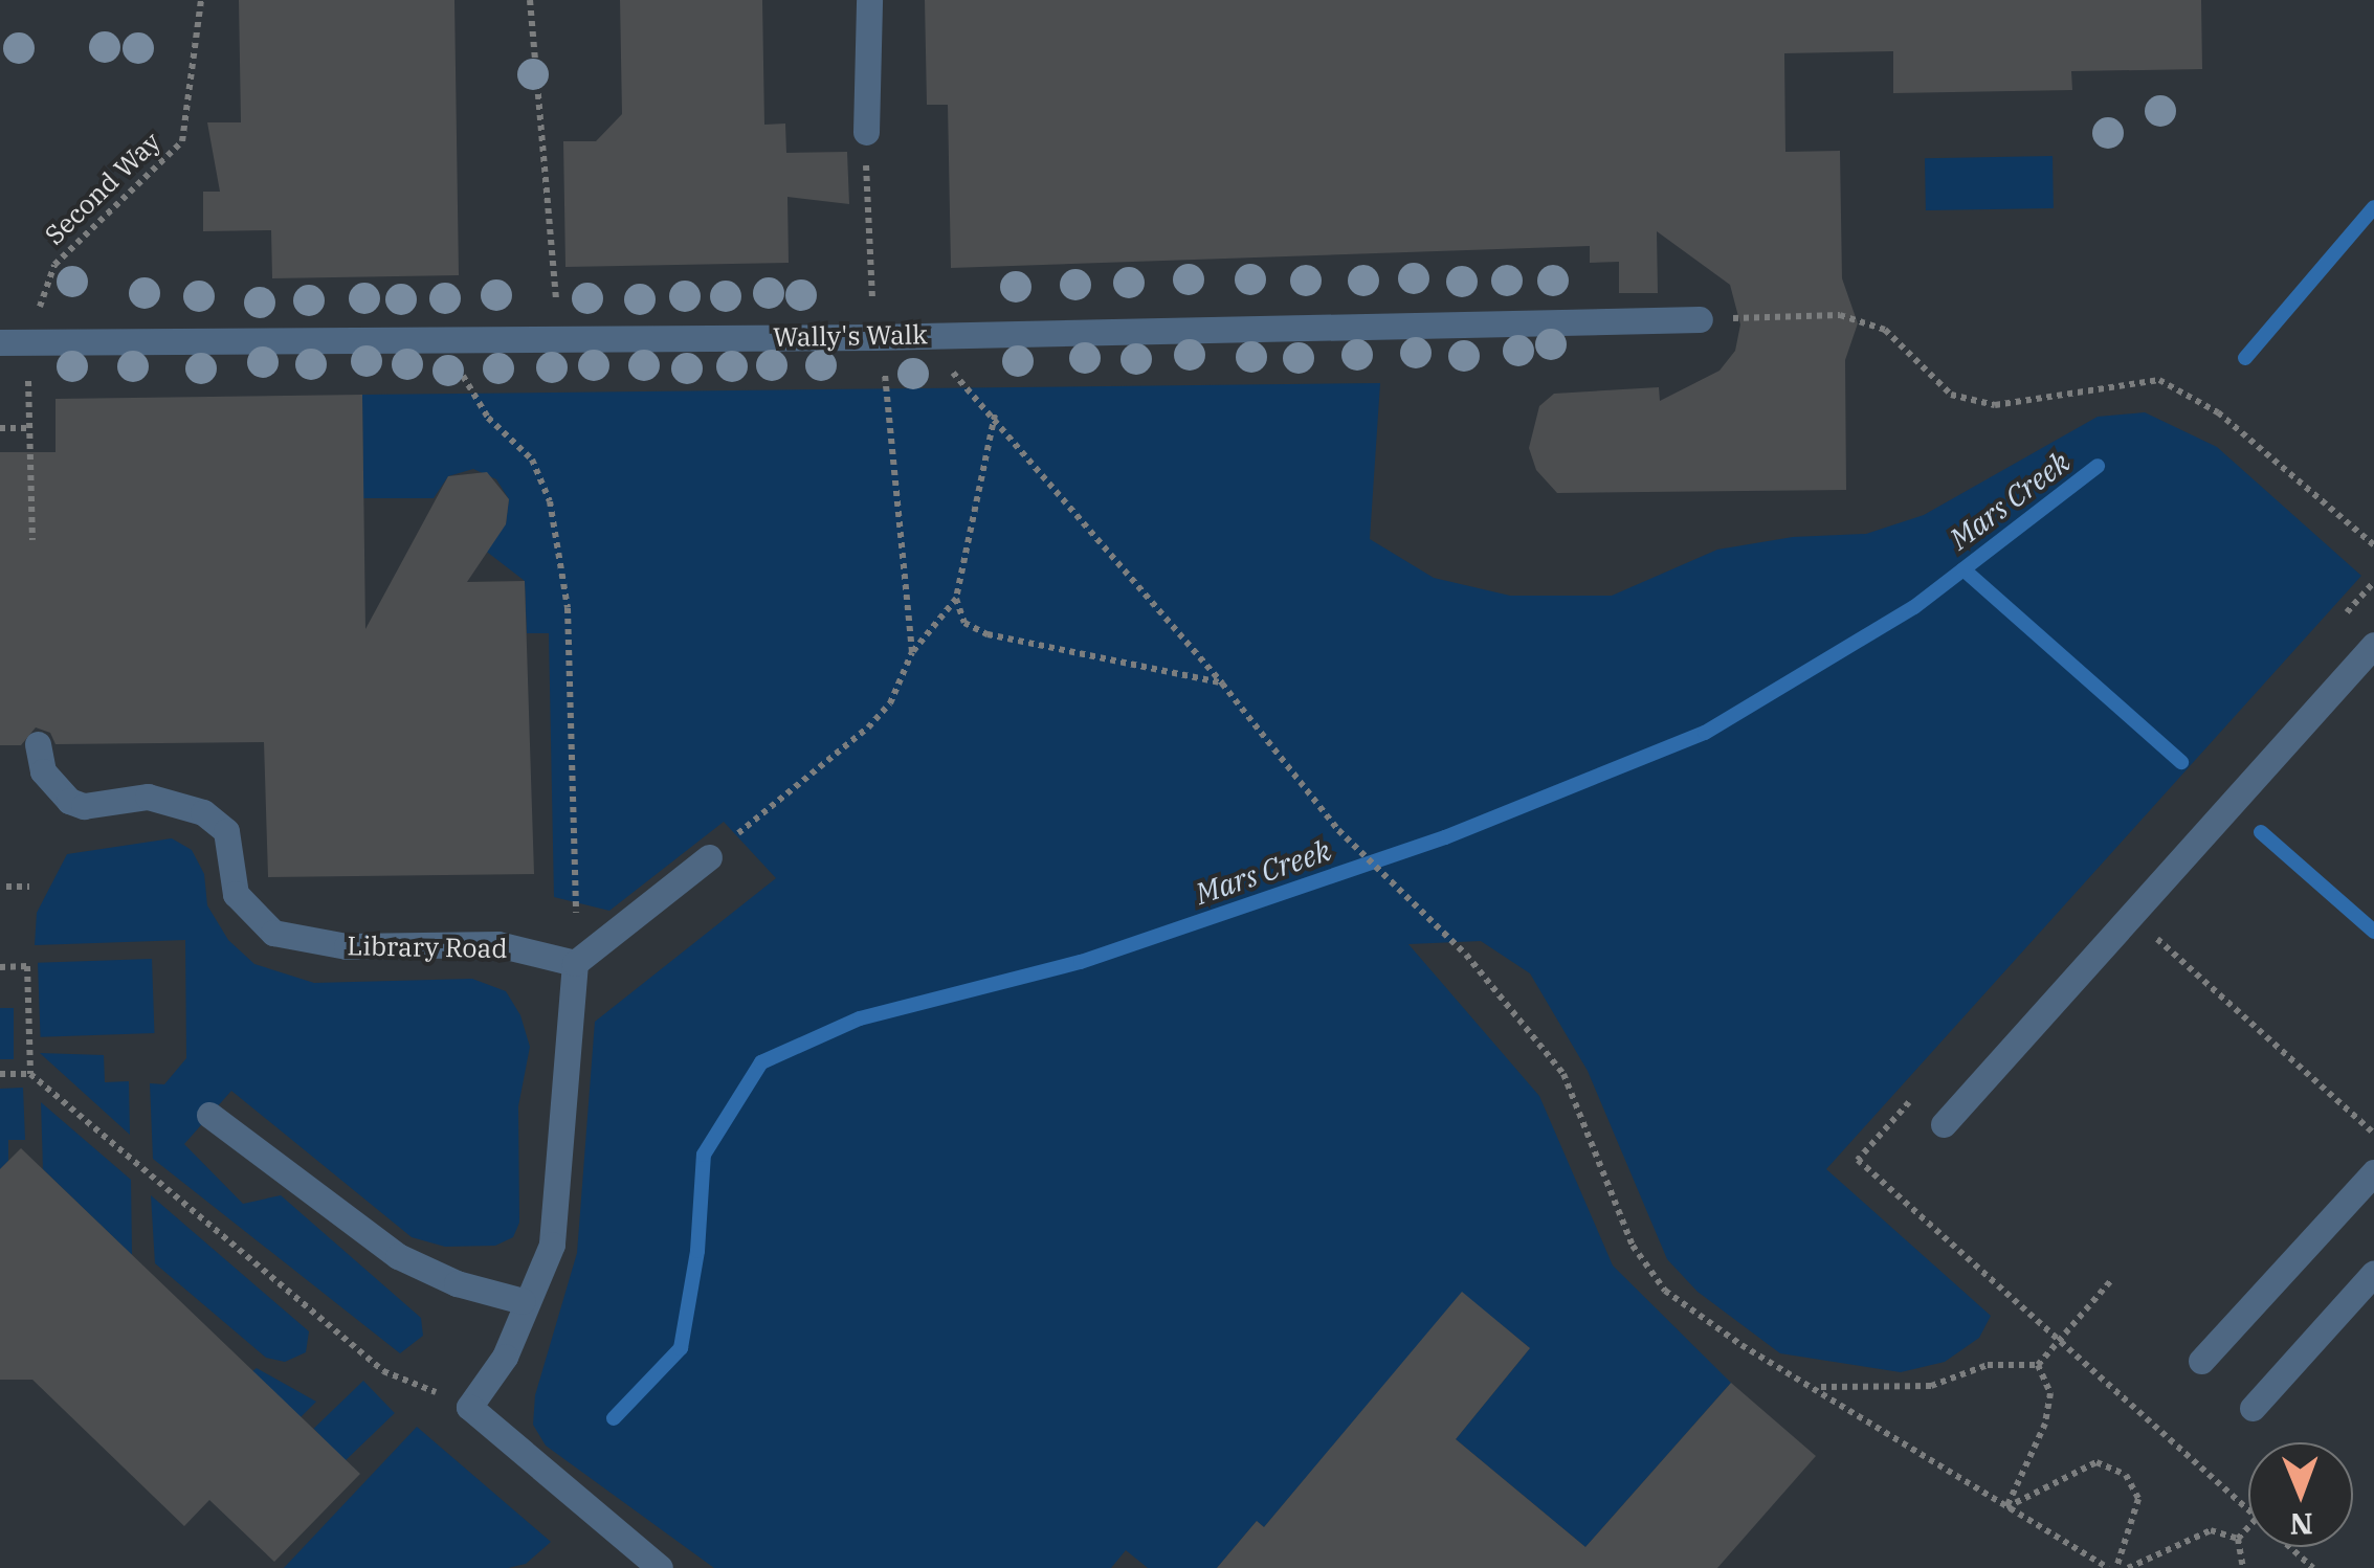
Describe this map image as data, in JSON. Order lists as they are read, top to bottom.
{
  "streets": {
    "street": ["Wally's Walk", "Library Road"],
    "path": ["Second Way"]
  },
  "crossings": [
    ["Second Way", "Wally's Walk"]
  ],
  "water": ["Mars Creek"],
  "north": "bottom"
}
